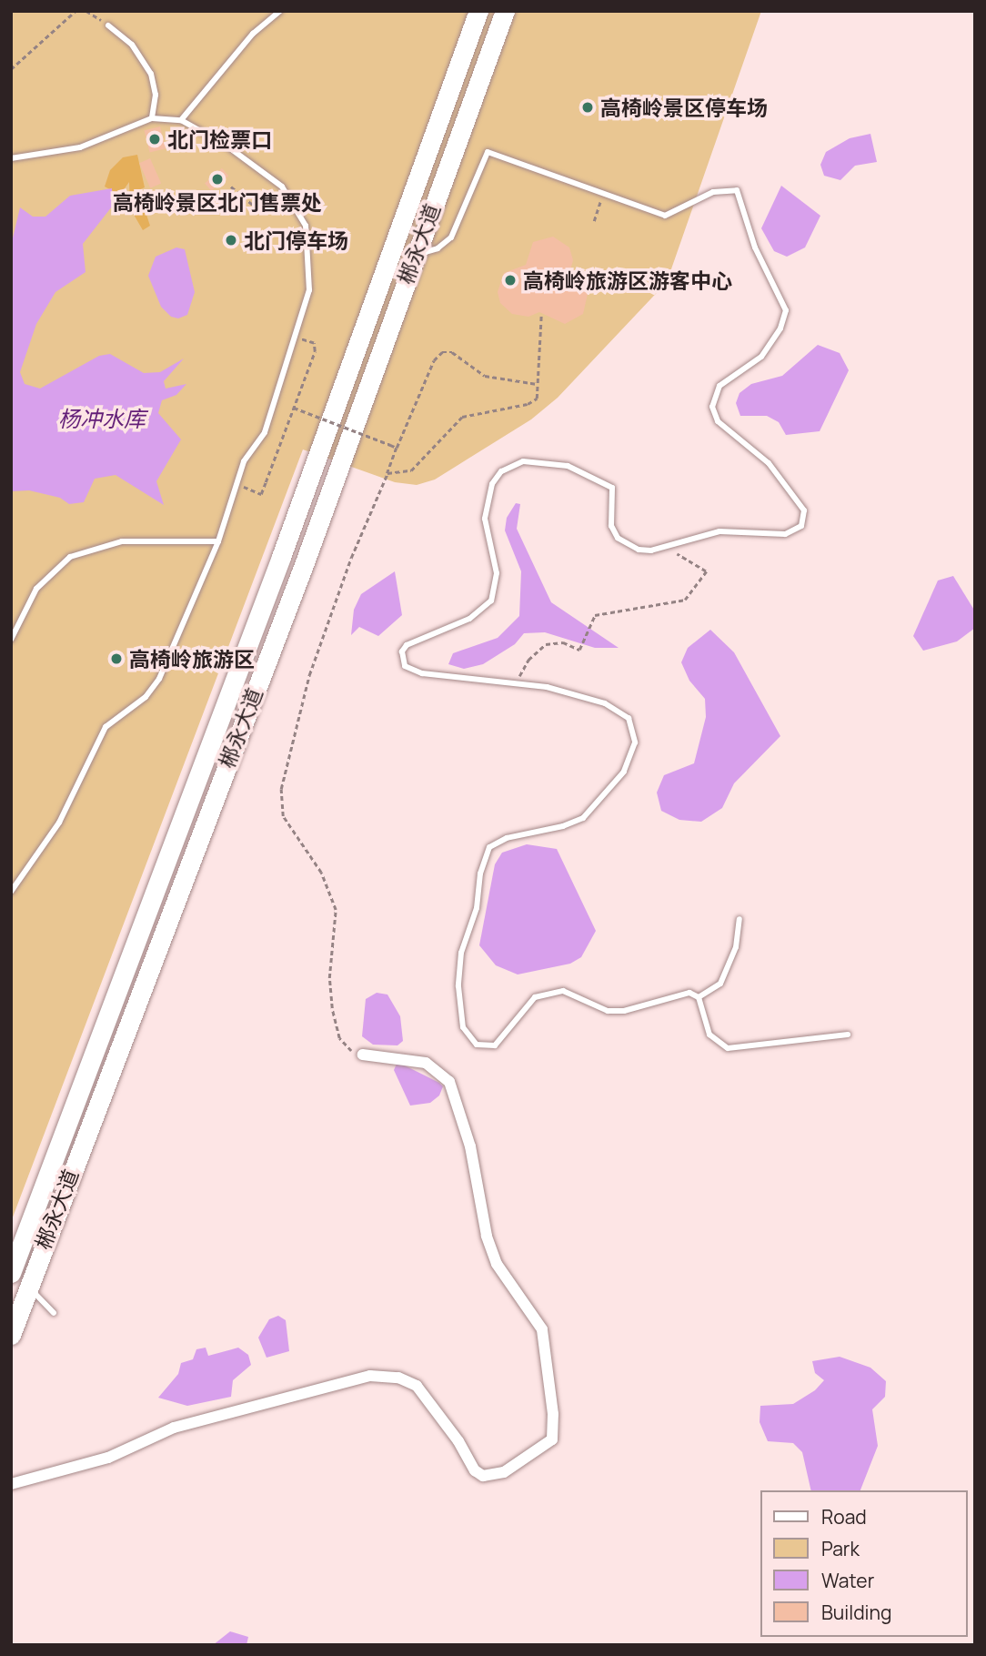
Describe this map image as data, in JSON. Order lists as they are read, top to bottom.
{
  "streets": {
    "highway": ["郴永大道"]
  },
  "water": ["杨冲水库"],
  "places": [
    "高椅岭景区停车场",
    "北门检票口",
    "高椅岭景区北门售票处",
    "北门停车场",
    "高椅岭旅游区游客中心",
    "高椅岭旅游区"
  ],
  "legend": [
    "Road",
    "Park",
    "Water",
    "Building"
  ]
}
